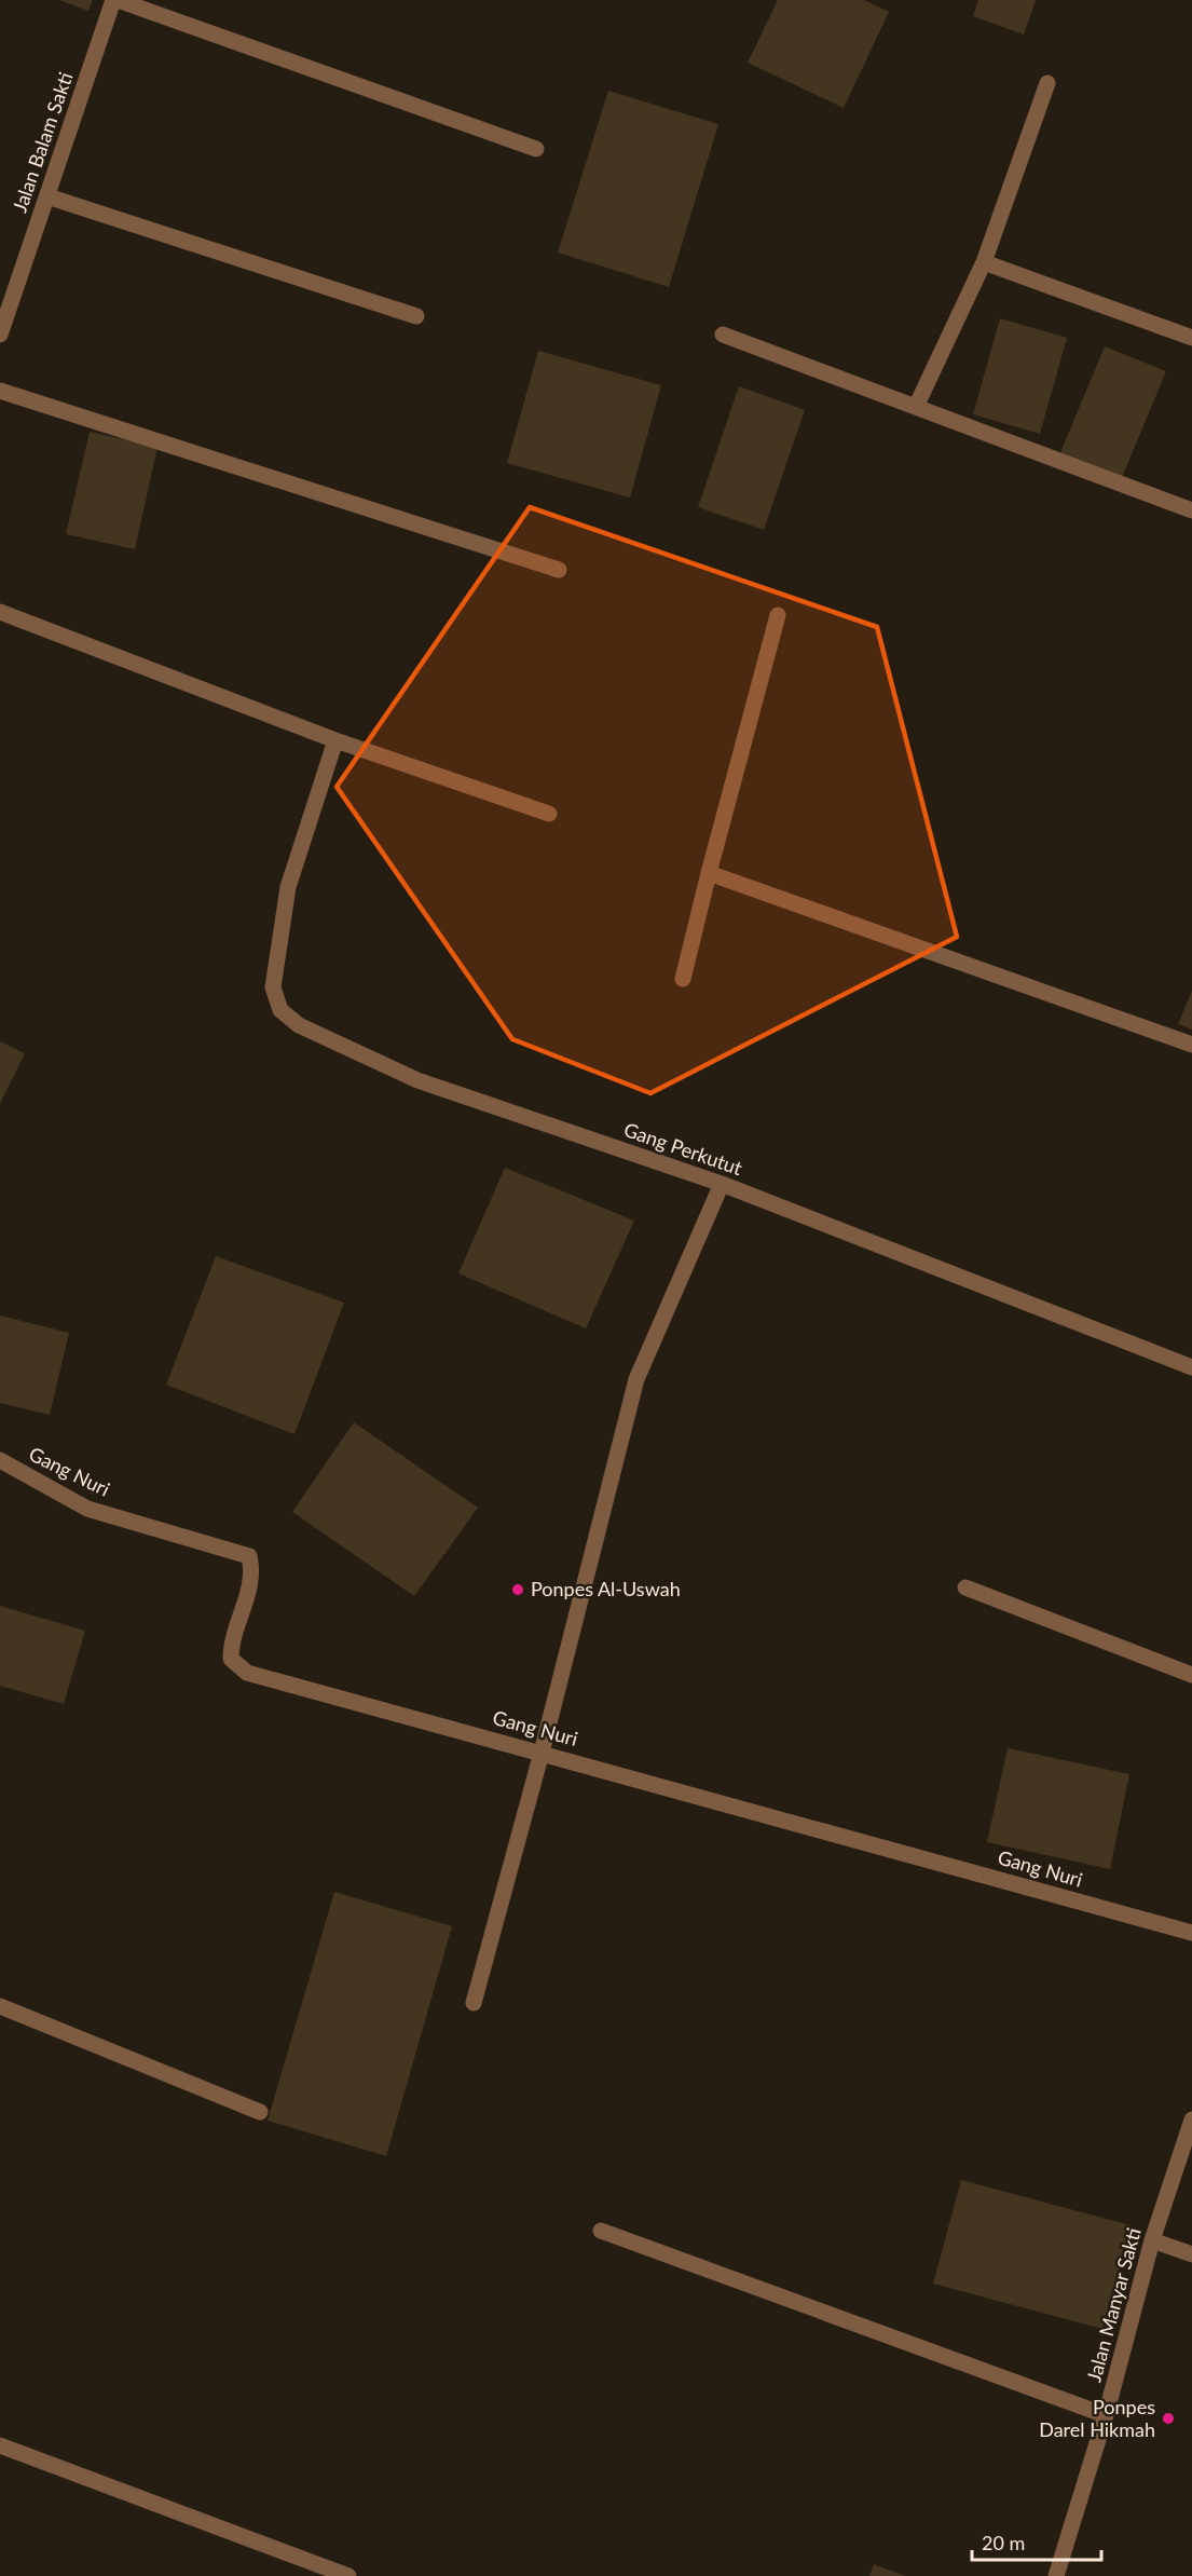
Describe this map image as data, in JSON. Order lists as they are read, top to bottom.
{
  "streets": {
    "street": [
      "Jalan Balam Sakti",
      "Gang Perkutut",
      "Gang Nuri",
      "Jalan Manyar Sakti"
    ]
  },
  "places": ["Ponpes Al-Uswah", "Ponpes Darel Hikmah"],
  "scale_bar": "20 m"
}
